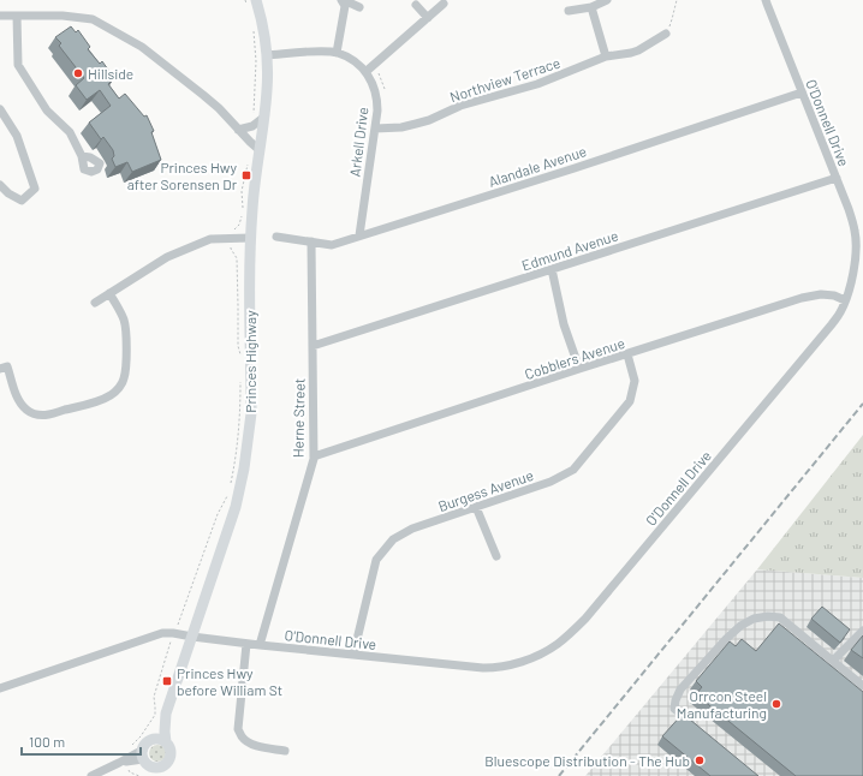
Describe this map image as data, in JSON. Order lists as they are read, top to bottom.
{
  "streets": {
    "main road": ["Princes Highway"],
    "street": [
      "Northview Terrace",
      "O'Donnell Drive",
      "Arkell Drive",
      "Alandale Avenue",
      "Edmund Avenue",
      "Cobblers Avenue",
      "Herne Street",
      "Burgess Avenue"
    ]
  },
  "crossings": [
    ["Northview Terrace", "Arkell Drive"],
    ["O'Donnell Drive", "Alandale Avenue"],
    ["O'Donnell Drive", "Edmund Avenue"],
    ["O'Donnell Drive", "Cobblers Avenue"],
    ["O'Donnell Drive", "Princes Highway"],
    ["O'Donnell Drive", "Herne Street"],
    ["O'Donnell Drive", "Burgess Avenue"],
    ["Arkell Drive", "Alandale Avenue"],
    ["Arkell Drive", "Princes Highway"],
    ["Alandale Avenue", "Herne Street"],
    ["Edmund Avenue", "Herne Street"],
    ["Cobblers Avenue", "Herne Street"],
    ["Cobblers Avenue", "Burgess Avenue"]
  ],
  "places": {
    "other": ["Hillside", "Orrcon Steel Manufacturing", "Bluescope Distribution - The Hub"],
    "transit": ["Princes Hwy after Sorensen Dr", "Princes Hwy before William St"]
  },
  "scale_bar": "100 m"
}
